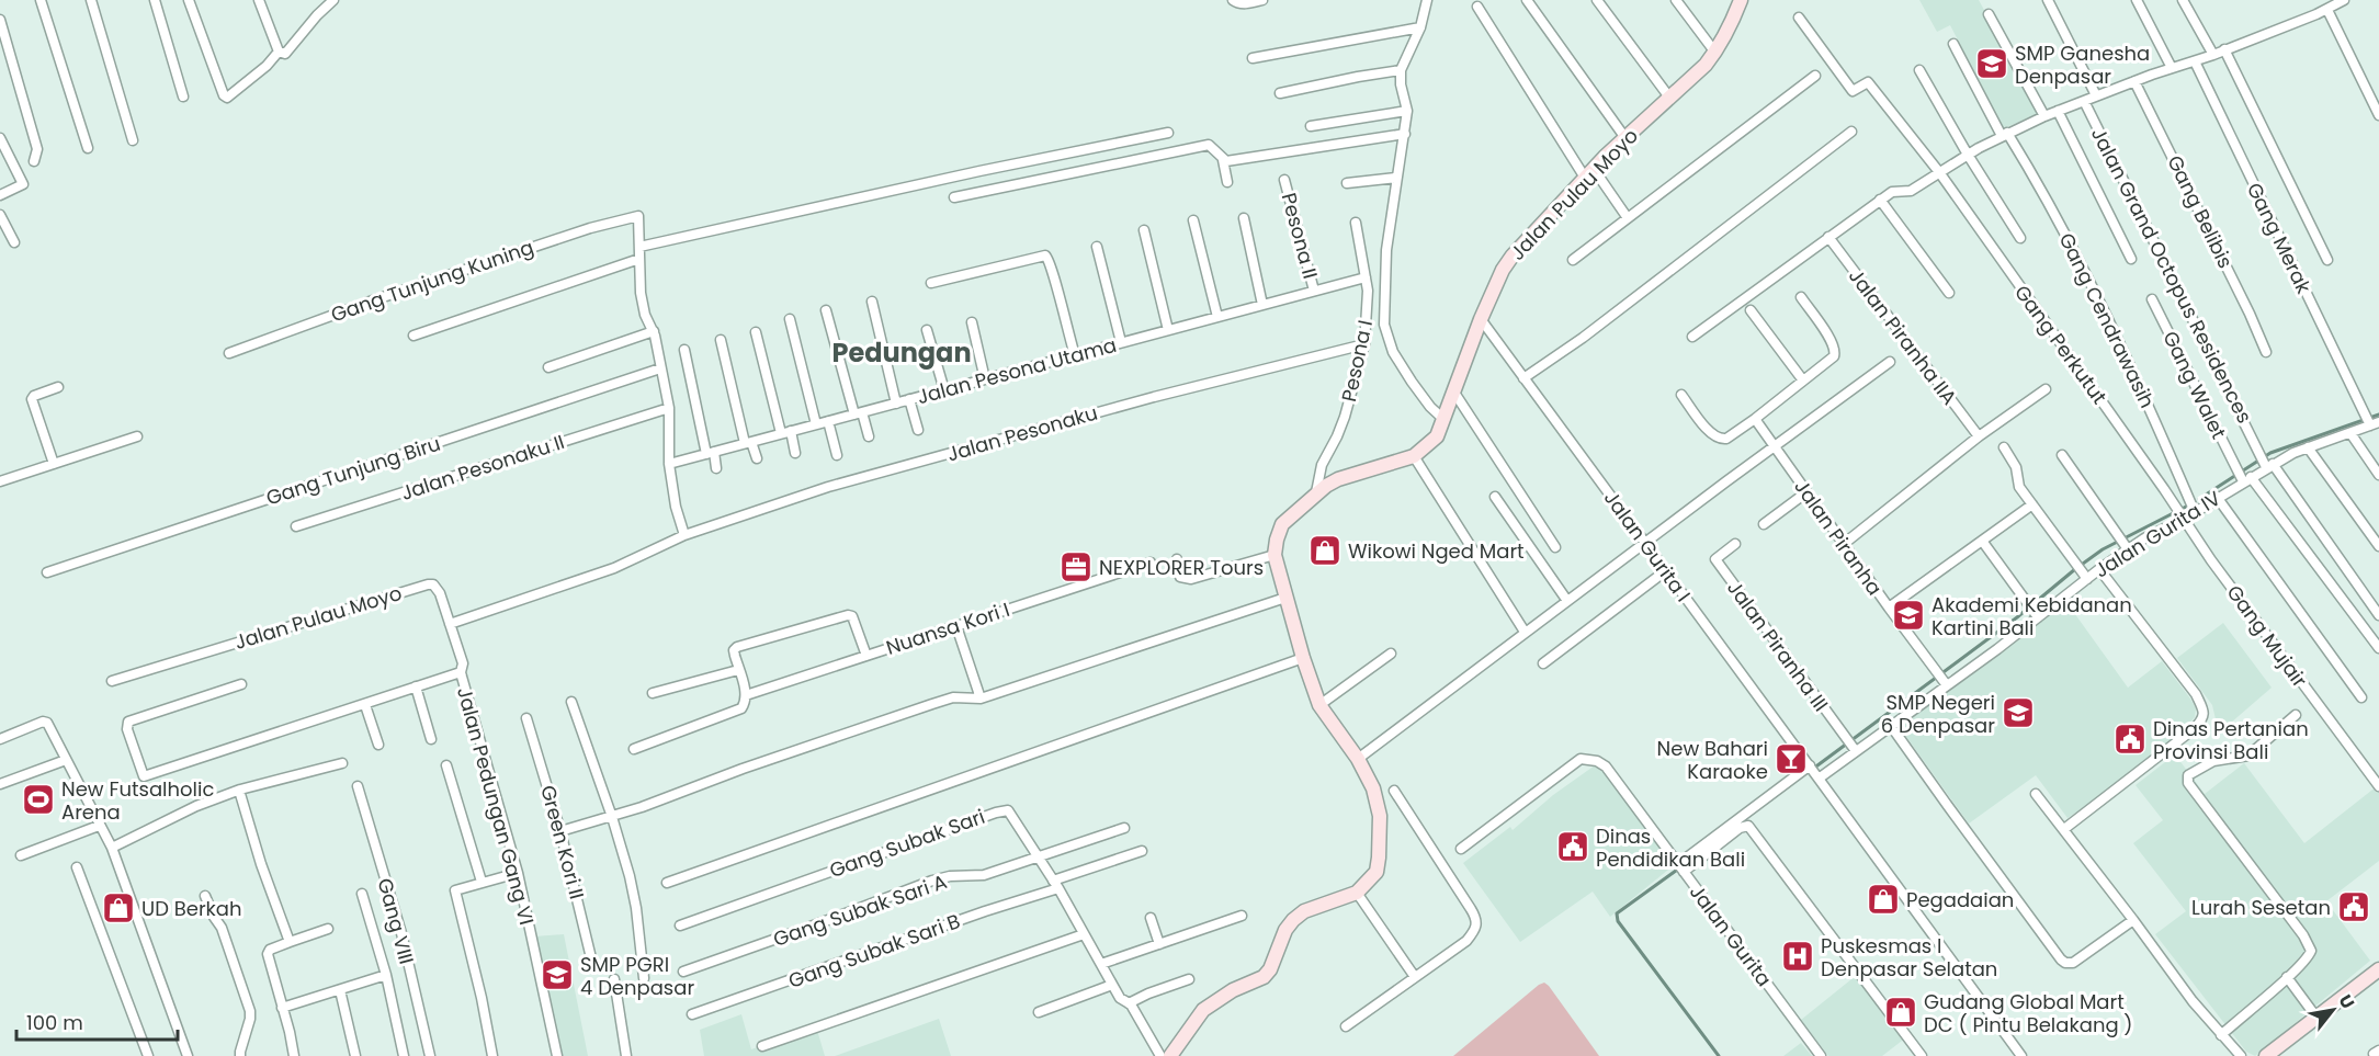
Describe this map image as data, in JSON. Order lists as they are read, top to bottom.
{
  "streets": {
    "street": [
      "Jalan Pulau Moyo",
      "Gang Belibis",
      "Pesona II",
      "Gang Merak",
      "Jalan Grand Octopus Residences",
      "Gang Tunjung Kuning",
      "Gang Cendrawasih",
      "Jalan Piranha IIA",
      "Gang Perkutut",
      "Pesona I",
      "Jalan Pesona Utama",
      "Gang Walet",
      "Jalan Pesonaku",
      "Jalan Pesonaku II",
      "Gang Tunjung Biru",
      "Jalan Gurita IV",
      "Jalan Piranha",
      "Jalan Gurita I",
      "Nuansa Kori I",
      "Gang Mujair",
      "Jalan Piranha III",
      "Jalan Pedungan Gang VI",
      "Green Kori II",
      "Gang Subak Sari",
      "Gang Subak Sari A",
      "Gang VIII",
      "Jalan Gurita",
      "Gang Subak Sari B"
    ]
  },
  "crossings": [
    ["Jalan Pulau Moyo", "Pesona I"],
    ["Jalan Pulau Moyo", "Jalan Pesonaku"],
    ["Jalan Pulau Moyo", "Jalan Gurita I"],
    ["Jalan Pulau Moyo", "Jalan Pedungan Gang VI"],
    ["Pesona II", "Jalan Pesona Utama"],
    ["Gang Merak", "Jalan Gurita IV"],
    ["Jalan Grand Octopus Residences", "Jalan Gurita IV"],
    ["Gang Cendrawasih", "Jalan Gurita IV"],
    ["Gang Perkutut", "Jalan Gurita IV"],
    ["Gang Perkutut", "Gang Mujair"],
    ["Pesona I", "Jalan Pesona Utama"],
    ["Pesona I", "Jalan Pesonaku"],
    ["Gang Walet", "Jalan Gurita IV"],
    ["Jalan Gurita IV", "Jalan Piranha"],
    ["Jalan Gurita IV", "Jalan Gurita I"],
    ["Jalan Gurita IV", "Gang Mujair"],
    ["Jalan Gurita IV", "Jalan Piranha III"],
    ["Jalan Gurita IV", "Jalan Gurita"],
    ["Gang Subak Sari", "Gang Subak Sari A"],
    ["Gang Subak Sari", "Gang Subak Sari B"]
  ],
  "districts": ["Pedungan"],
  "places": {
    "school or university": [
      "SMP Ganesha Denpasar",
      "Akademi Kebidanan Kartini Bali",
      "SMP Negeri 6 Denpasar",
      "SMP PGRI 4 Denpasar"
    ],
    "shop": [
      "Wikowi Nged Mart",
      "Pegadaian",
      "UD Berkah",
      "Gudang Global Mart DC ( Pintu Belakang )"
    ],
    "office": ["NEXPLORER Tours"],
    "public building": ["Dinas Pertanian Provinsi Bali", "Dinas Pendidikan Bali", "Lurah Sesetan"],
    "bar": ["New Bahari Karaoke"],
    "sports": ["New Futsalholic Arena"],
    "hospital": ["Puskesmas I Denpasar Selatan"]
  },
  "scale_bar": "100 m",
  "north": "top right"
}
